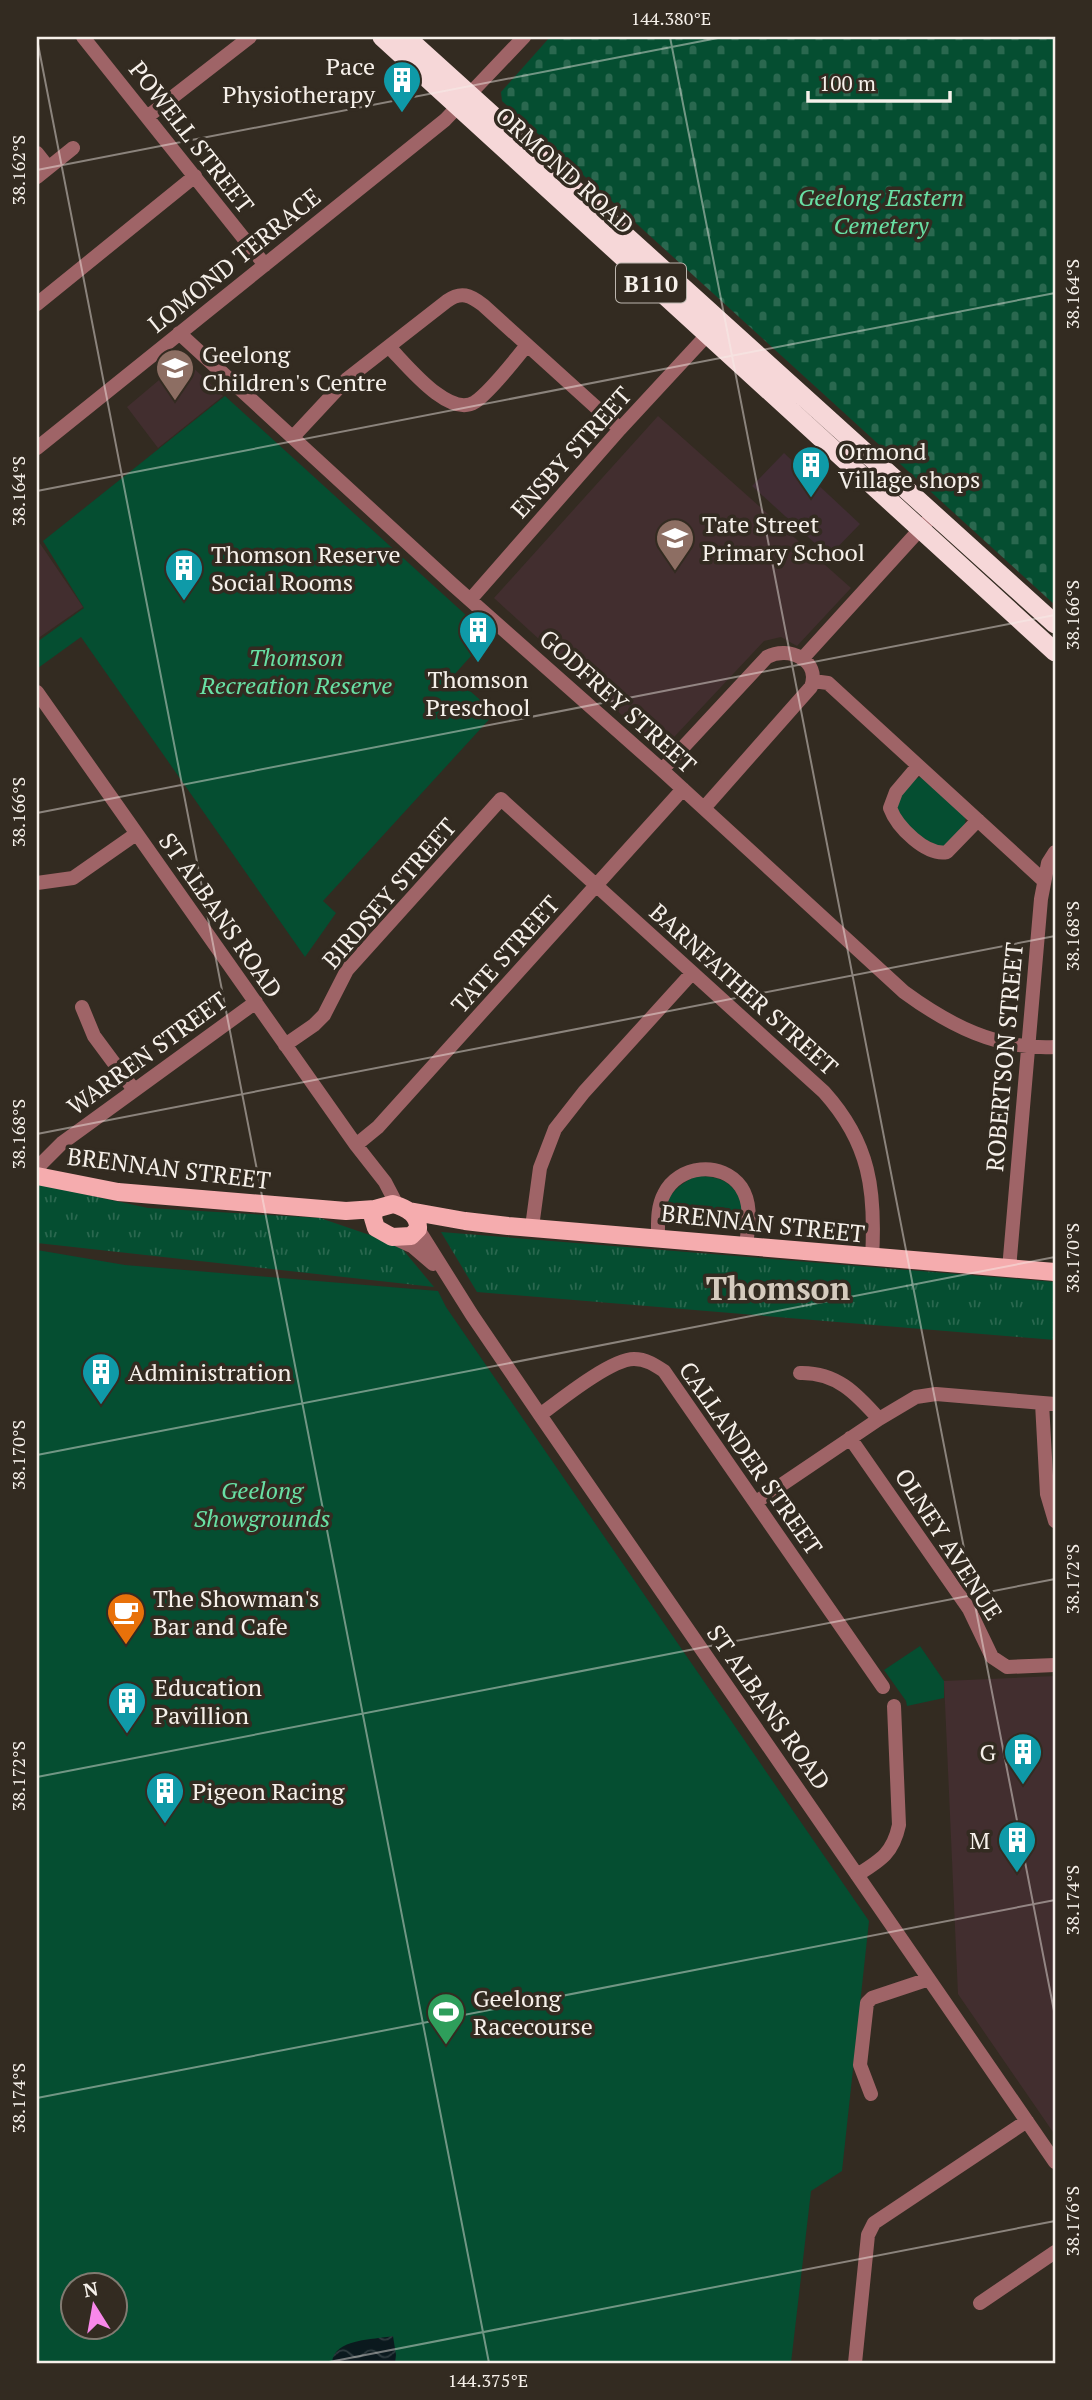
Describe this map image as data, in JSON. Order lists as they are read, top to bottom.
{
  "streets": {
    "highway": ["ORMOND ROAD", "B110"],
    "main road": ["BRENNAN STREET"],
    "street": [
      "POWELL STREET",
      "LOMOND TERRACE",
      "ENSBY STREET",
      "GODFREY STREET",
      "BIRDSEY STREET",
      "ST ALBANS ROAD",
      "TATE STREET",
      "BARNFATHER STREET",
      "WARREN STREET",
      "ROBERTSON STREET",
      "CALLANDER STREET",
      "OLNEY AVENUE"
    ]
  },
  "crossings": [
    ["POWELL STREET", "LOMOND TERRACE"],
    ["ORMOND ROAD", "LOMOND TERRACE"],
    ["ORMOND ROAD", "ENSBY STREET"],
    ["LOMOND TERRACE", "GODFREY STREET"],
    ["ENSBY STREET", "GODFREY STREET"],
    ["GODFREY STREET", "TATE STREET"],
    ["GODFREY STREET", "ROBERTSON STREET"],
    ["BIRDSEY STREET", "ST ALBANS ROAD"],
    ["BIRDSEY STREET", "BARNFATHER STREET"],
    ["ST ALBANS ROAD", "TATE STREET"],
    ["ST ALBANS ROAD", "WARREN STREET"],
    ["ST ALBANS ROAD", "BRENNAN STREET"],
    ["ST ALBANS ROAD", "CALLANDER STREET"],
    ["TATE STREET", "BARNFATHER STREET"],
    ["BARNFATHER STREET", "BRENNAN STREET"],
    ["WARREN STREET", "BRENNAN STREET"],
    ["ROBERTSON STREET", "BRENNAN STREET"]
  ],
  "districts": ["Thomson"],
  "parks": ["Geelong Eastern Cemetery", "Thomson Recreation Reserve", "Geelong Showgrounds"],
  "places": {
    "building": [
      "Pace Physiotherapy",
      "Ormond Village shops",
      "Thomson Reserve Social Rooms",
      "Thomson Preschool",
      "Administration",
      "Education Pavillion",
      "G",
      "Pigeon Racing",
      "M"
    ],
    "school or university": ["Geelong Children's Centre", "Tate Street Primary School"],
    "cafe": ["The Showman's Bar and Cafe"],
    "sports": ["Geelong Racecourse"]
  },
  "scale_bar": "100 m",
  "north": "top",
  "coordinates": [
    "144.380°E",
    "38.162°S",
    "38.164°S",
    "38.166°S",
    "38.168°S",
    "38.170°S",
    "38.172°S",
    "38.174°S",
    "38.176°S",
    "144.375°E"
  ]
}
